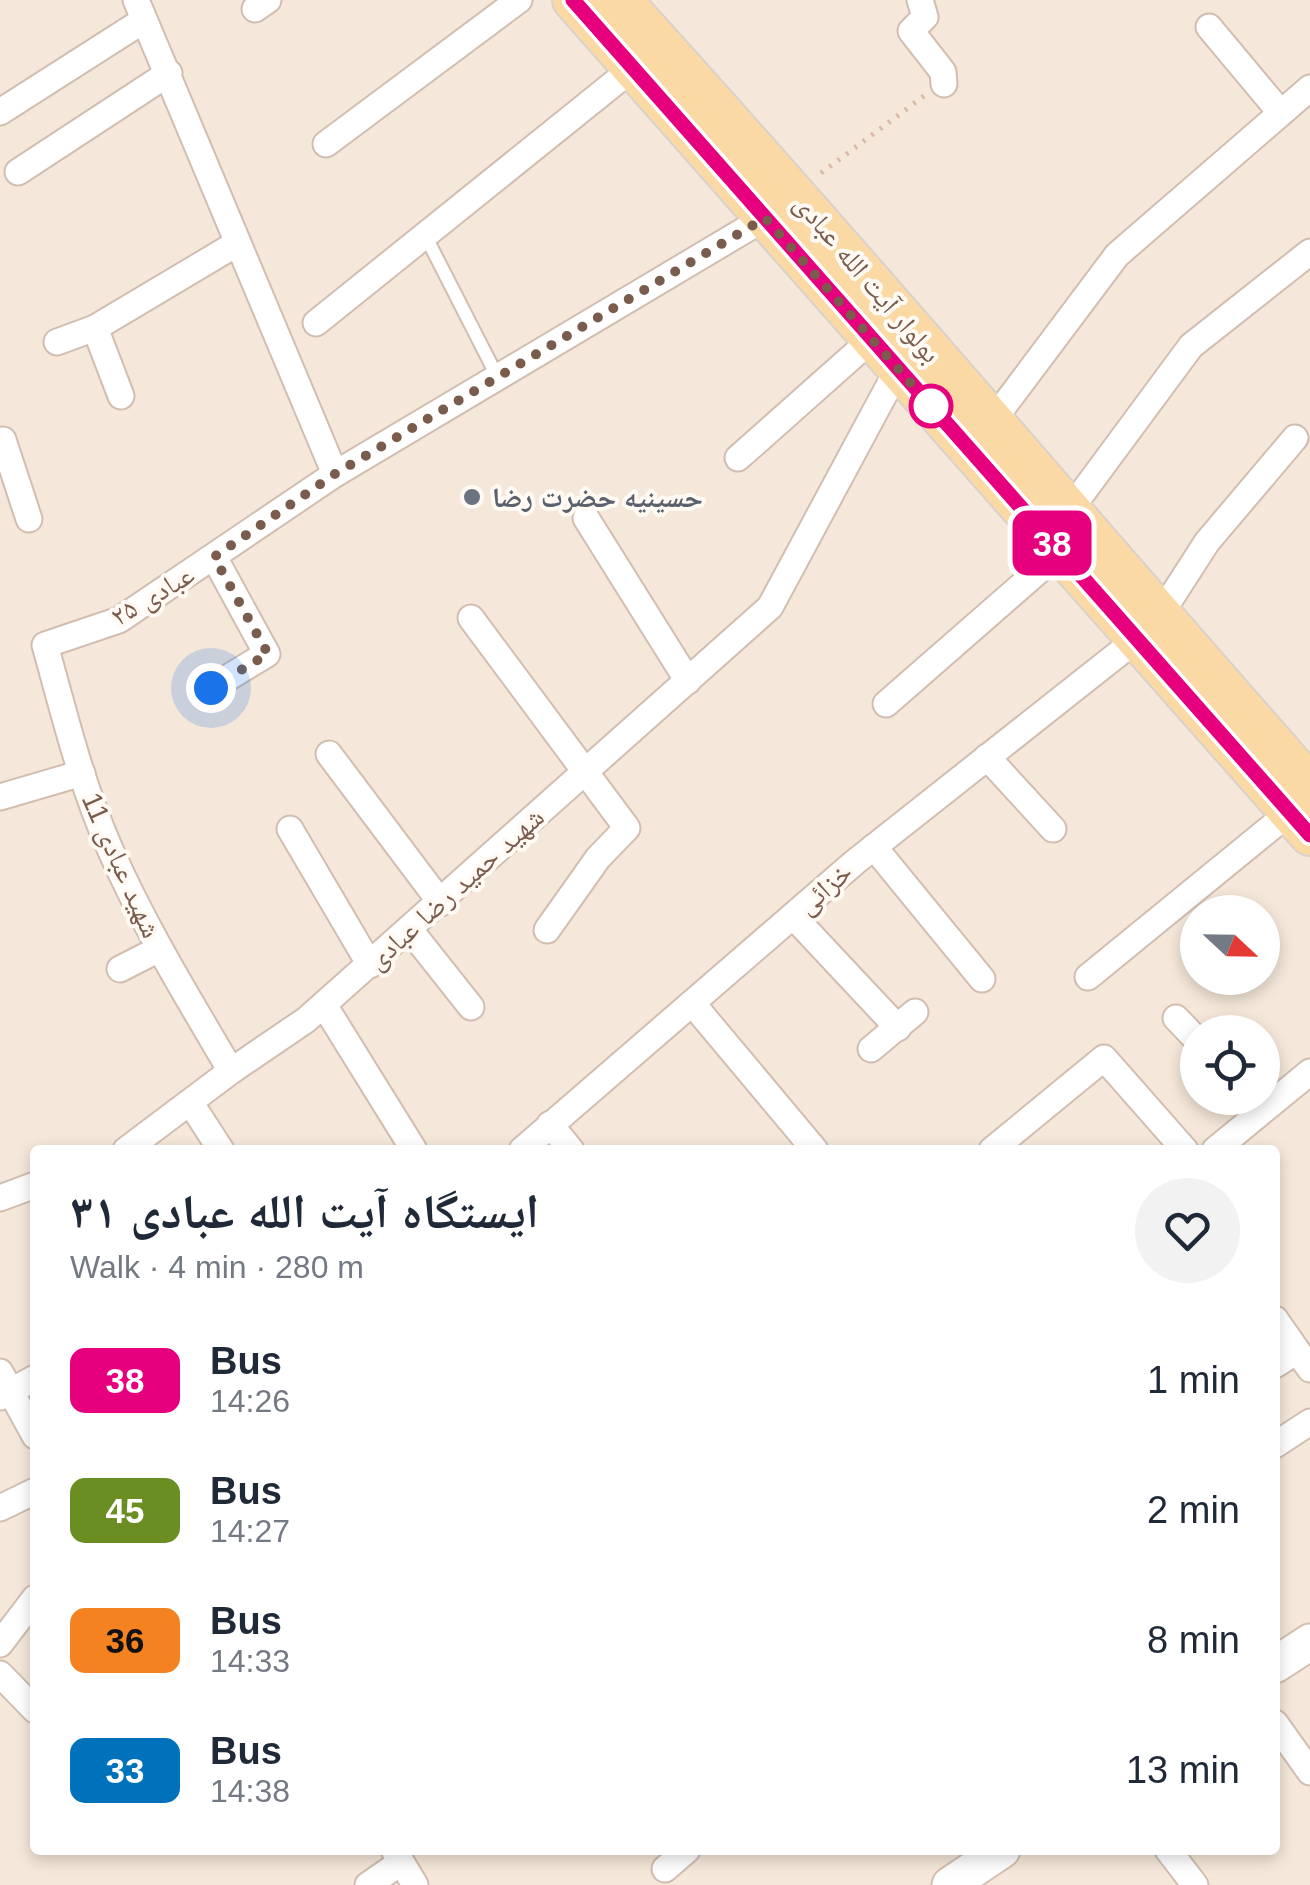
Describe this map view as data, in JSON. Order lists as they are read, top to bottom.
{
  "streets": {
    "main road": ["بولوار آیت الله عبادی"],
    "street": [
      "عبادی ۲۵",
      "شهید عبادی 11",
      "شهید حمید رضا عبادی",
      "خزائی"
    ]
  },
  "crossings": [
    ["بولوار آیت الله عبادی", "عبادی ۲۵"],
    ["بولوار آیت الله عبادی", "شهید حمید رضا عبادی"],
    ["بولوار آیت الله عبادی", "خزائی"],
    ["عبادی ۲۵", "شهید عبادی 11"],
    ["شهید عبادی 11", "شهید حمید رضا عبادی"]
  ],
  "places": ["حسینیه حضرت رضا"],
  "lines": ["bus line 38"],
  "north": "right",
  "page": {
    "on_map": "38",
    "heading": ["ایستگاه آیت الله عبادی ۳۱", "Walk · 4 min · 280 m"],
    "list": [
      {
        "mark": "38",
        "name": "Bus",
        "note": "14:26",
        "value": "1 min"
      },
      {
        "mark": "45",
        "name": "Bus",
        "note": "14:27",
        "value": "2 min"
      },
      {
        "mark": "36",
        "name": "Bus",
        "note": "14:33",
        "value": "8 min"
      },
      {
        "mark": "33",
        "name": "Bus",
        "note": "14:38",
        "value": "13 min"
      }
    ]
  }
}
